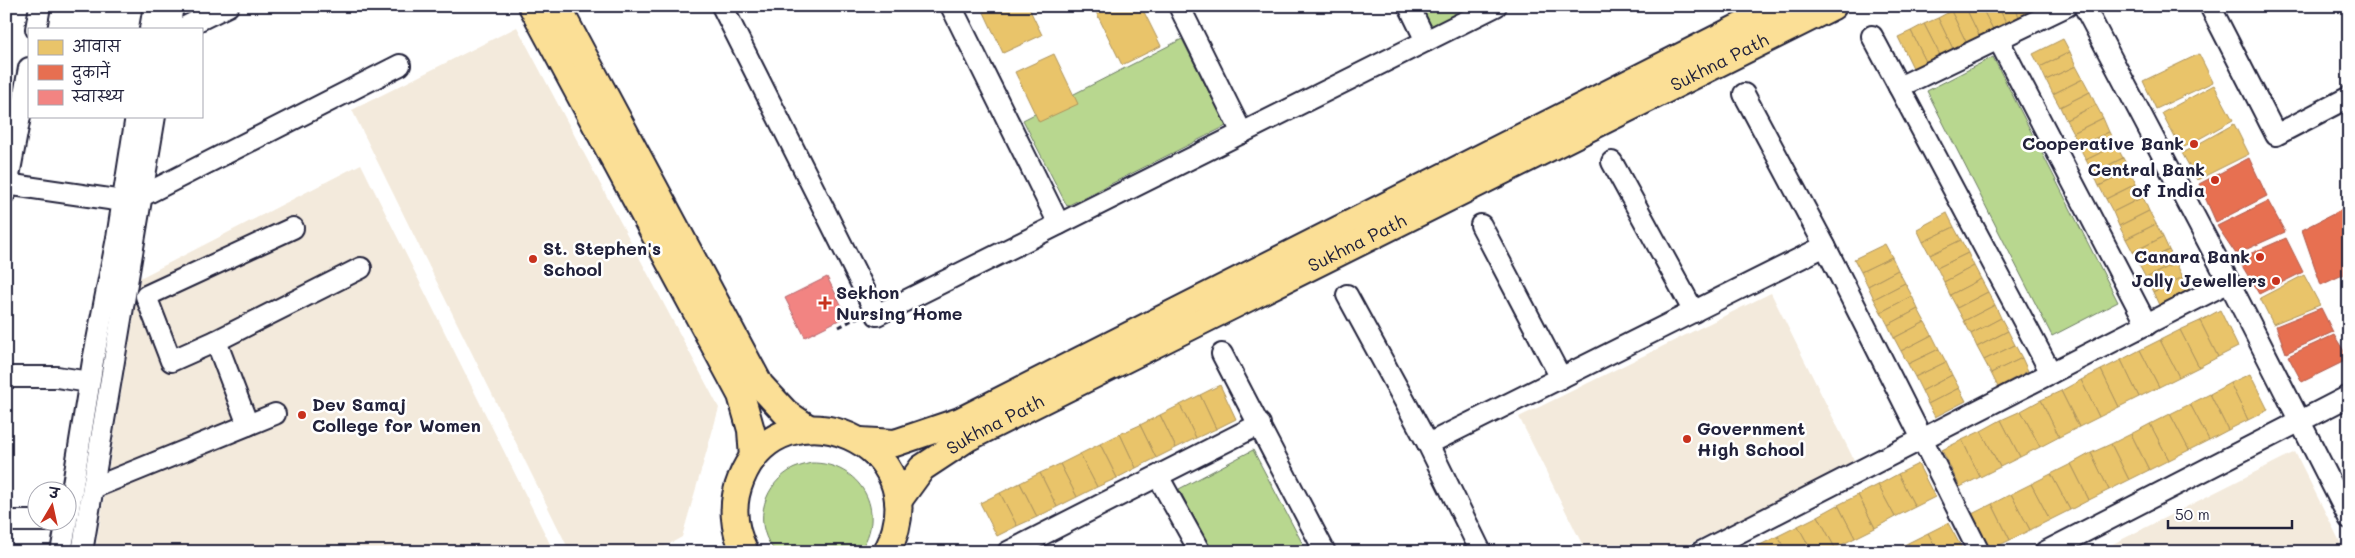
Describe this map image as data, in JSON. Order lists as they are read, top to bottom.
{
  "streets": {
    "main road": ["Sukhna Path"]
  },
  "places": {
    "other": [
      "Cooperative Bank",
      "Central Bank of India",
      "Canara Bank",
      "St. Stephen's School",
      "Jolly Jewellers",
      "Dev Samaj College for Women",
      "Government High School"
    ],
    "health": ["Sekhon Nursing Home"]
  },
  "legend": ["आवास", "दुकानें", "स्वास्थ्य"],
  "scale_bar": "50 m",
  "north": "top"
}
